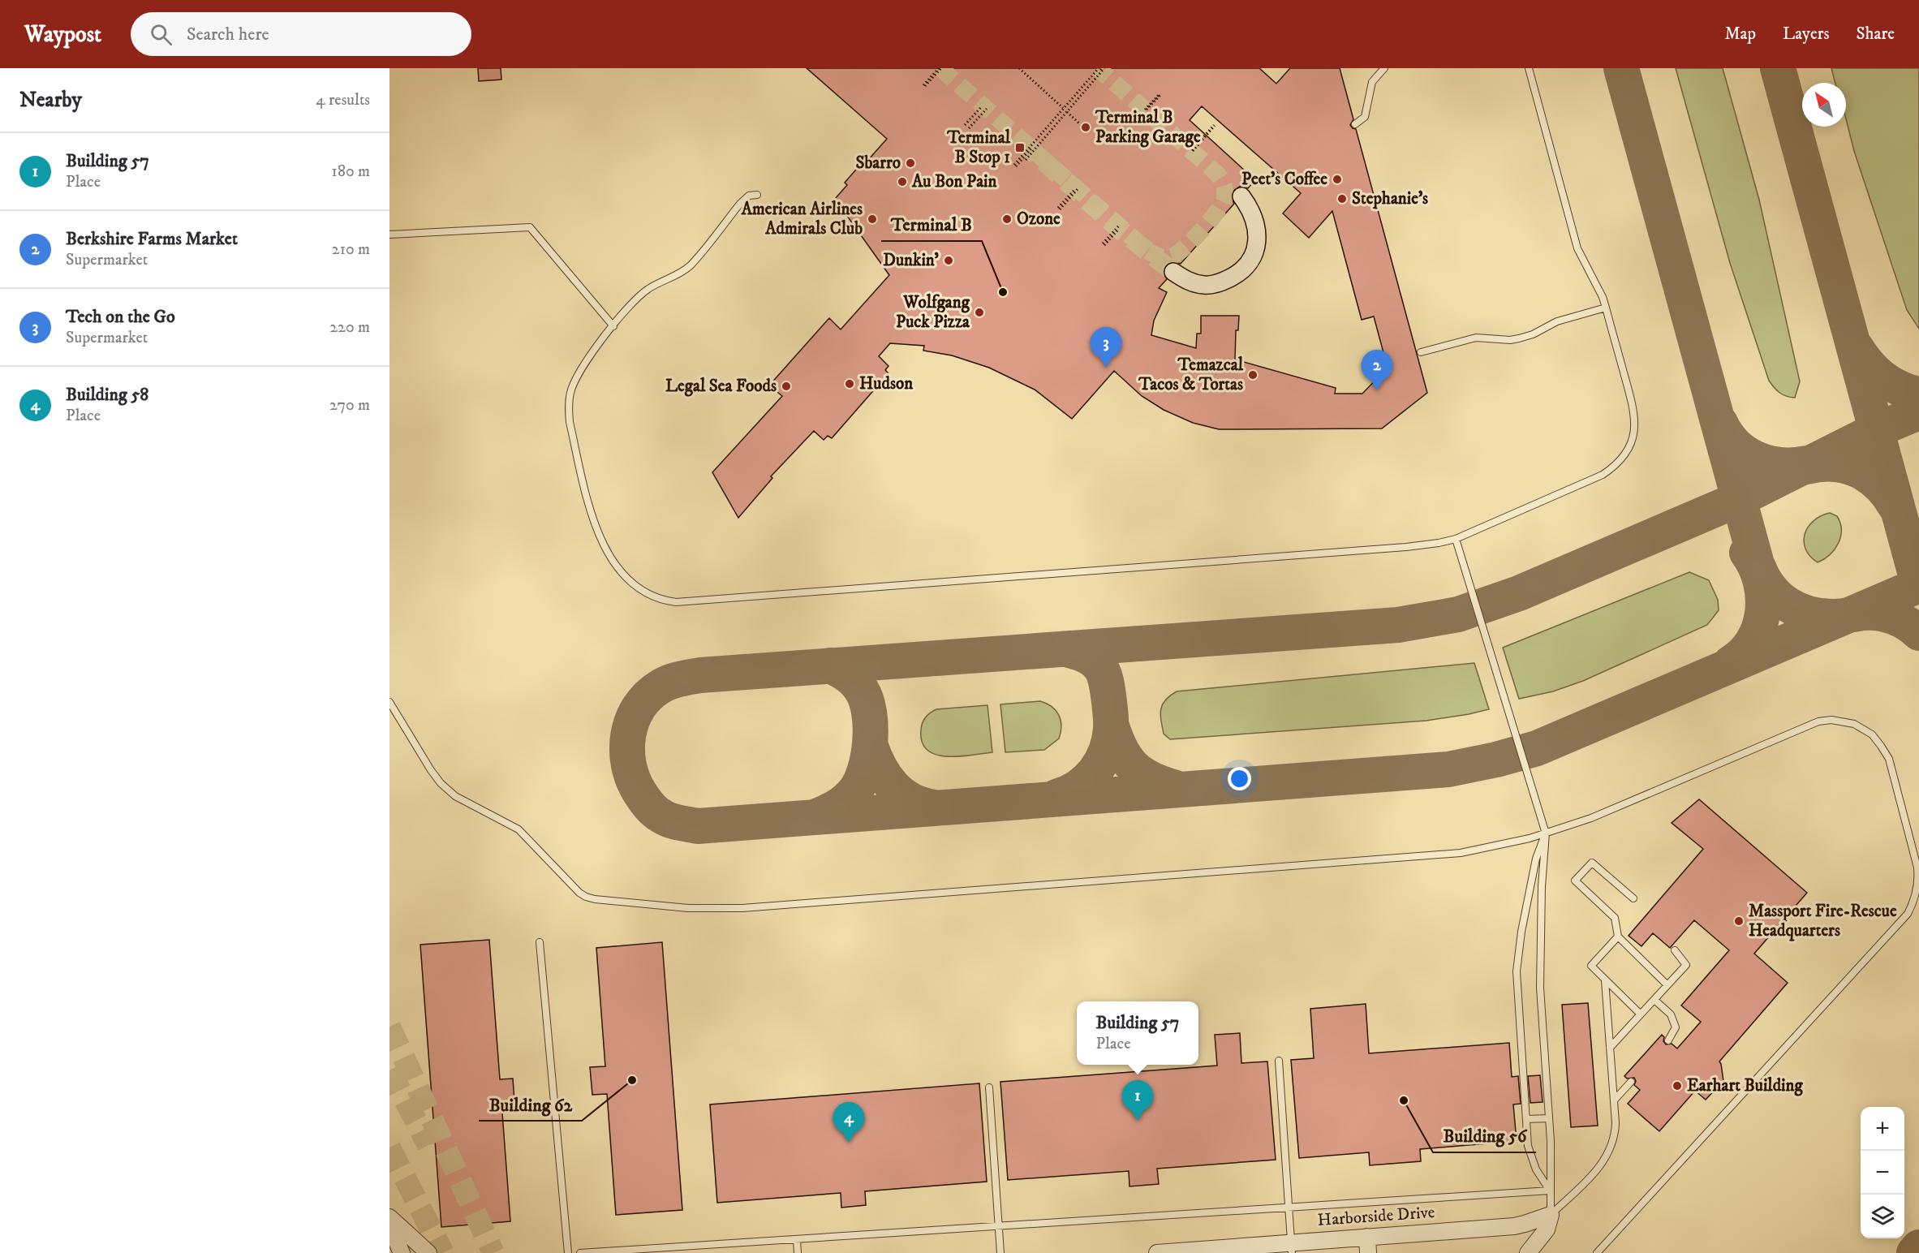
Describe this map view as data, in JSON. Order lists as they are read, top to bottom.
{
  "streets": {
    "street": ["Harborside Drive"]
  },
  "places": {
    "other": [
      "Terminal B Parking Garage",
      "Sbarro",
      "Peet's Coffee",
      "Au Bon Pain",
      "Stephanie's",
      "American Airlines Admirals Club",
      "Ozone",
      "Dunkin'",
      "Terminal B",
      "Wolfgang Puck Pizza",
      "Temazcal Tacos & Tortas",
      "Hudson",
      "Legal Sea Foods",
      "Massport Fire-Rescue Headquarters",
      "Building 62",
      "Earhart Building",
      "Building 56"
    ],
    "transit": ["Terminal B Stop 1"]
  },
  "north": "top left",
  "page": {
    "header": "Waypost",
    "search": "Search here",
    "nav": ["Map", "Layers", "Share"],
    "heading": ["Nearby", "4 results"],
    "list": [
      {
        "mark": "1",
        "name": "Building 57",
        "note": "Place",
        "value": "180 m"
      },
      {
        "mark": "2",
        "name": "Berkshire Farms Market",
        "note": "Supermarket",
        "value": "210 m"
      },
      {
        "mark": "3",
        "name": "Tech on the Go",
        "note": "Supermarket",
        "value": "220 m"
      },
      {
        "mark": "4",
        "name": "Building 58",
        "note": "Place",
        "value": "270 m"
      }
    ],
    "pins": [
      "3",
      "2",
      "1",
      "4"
    ],
    "popup": ["Building 57", "Place"],
    "map_buttons": ["+", "−"]
  }
}
